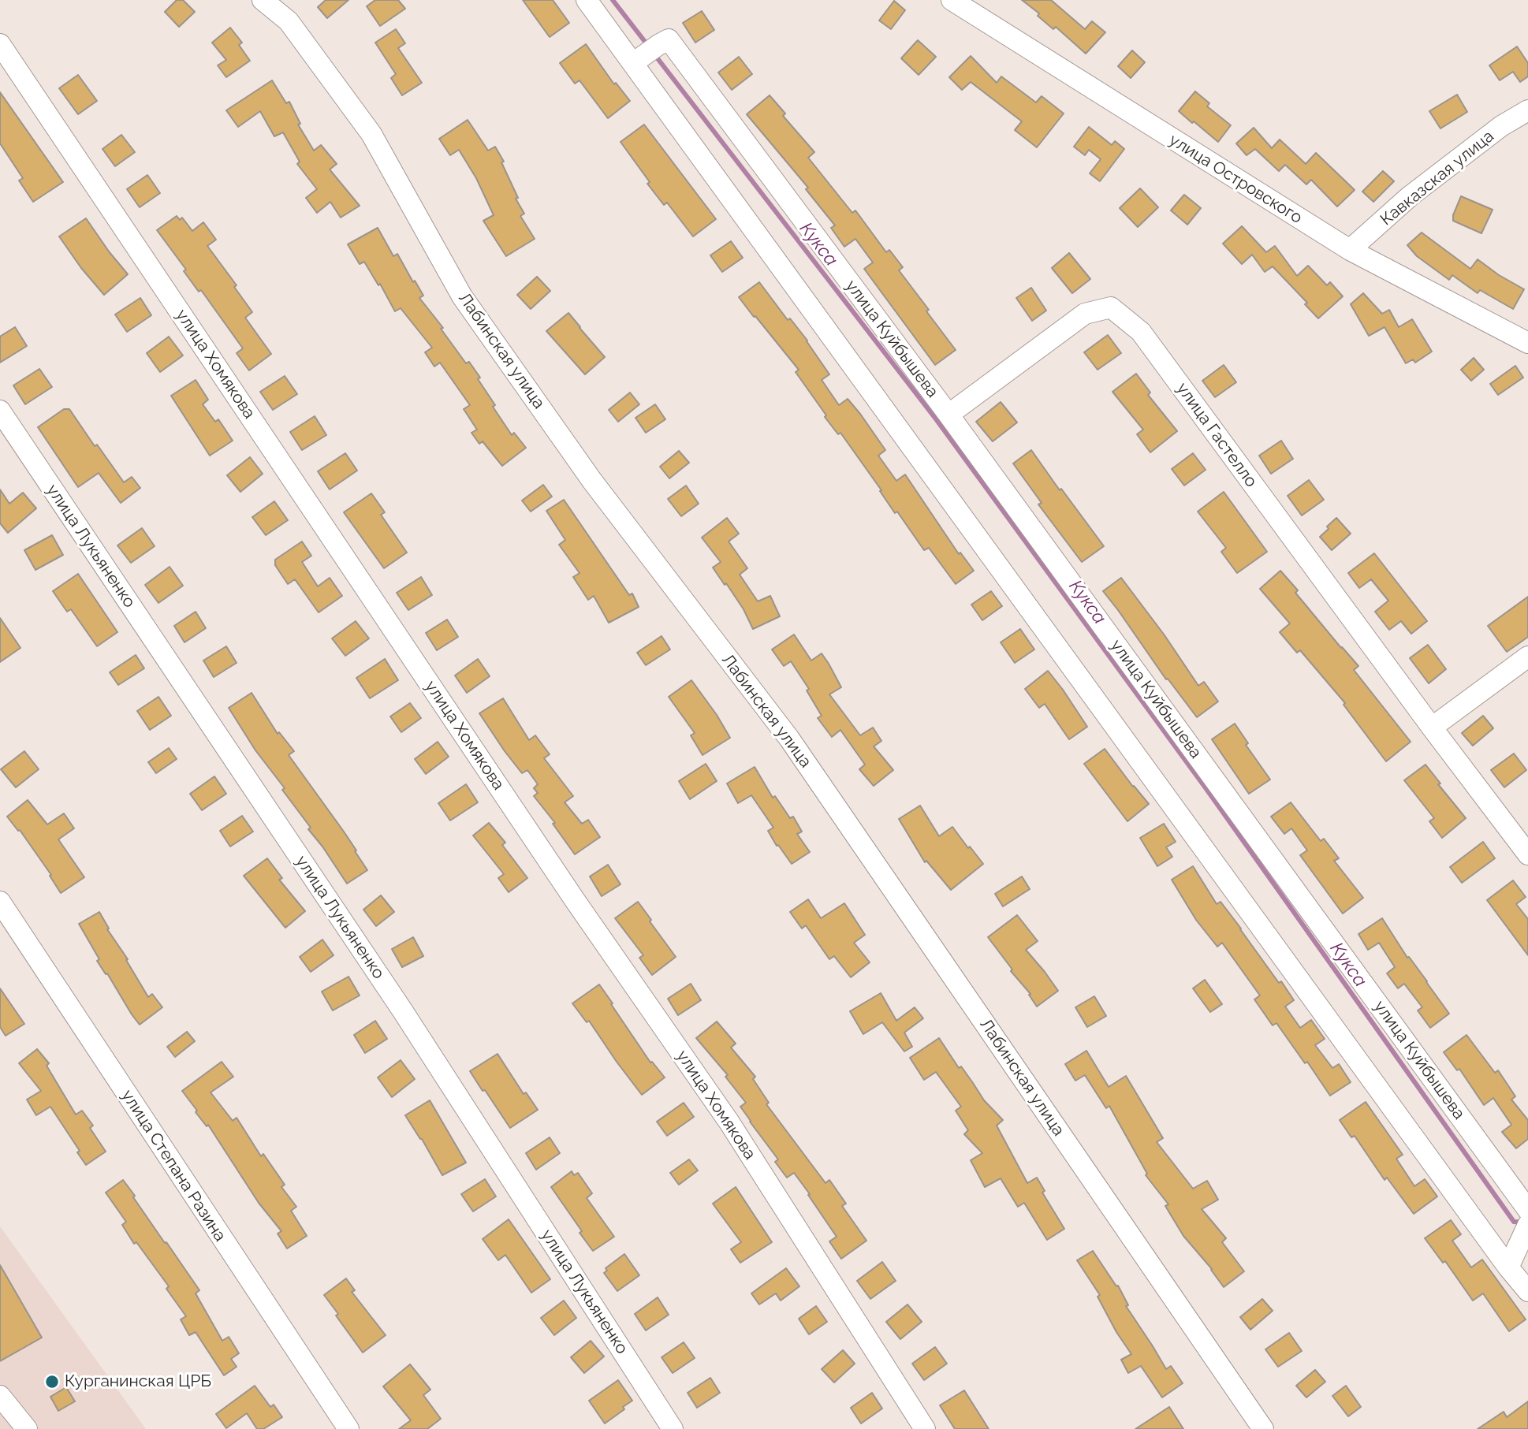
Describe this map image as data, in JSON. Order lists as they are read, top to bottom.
{
  "streets": {
    "street": [
      "Кавказская улица",
      "улица Островского",
      "улица Куйбышева",
      "Лабинская улица",
      "улица Хомякова",
      "улица Гастелло",
      "улица Лукьяненко",
      "улица Степана Разина"
    ]
  },
  "crossings": [
    ["Кавказская улица", "улица Островского"],
    ["улица Куйбышева", "улица Гастелло"]
  ],
  "water": ["Кукса"],
  "places": ["Курганинская ЦРБ"]
}
